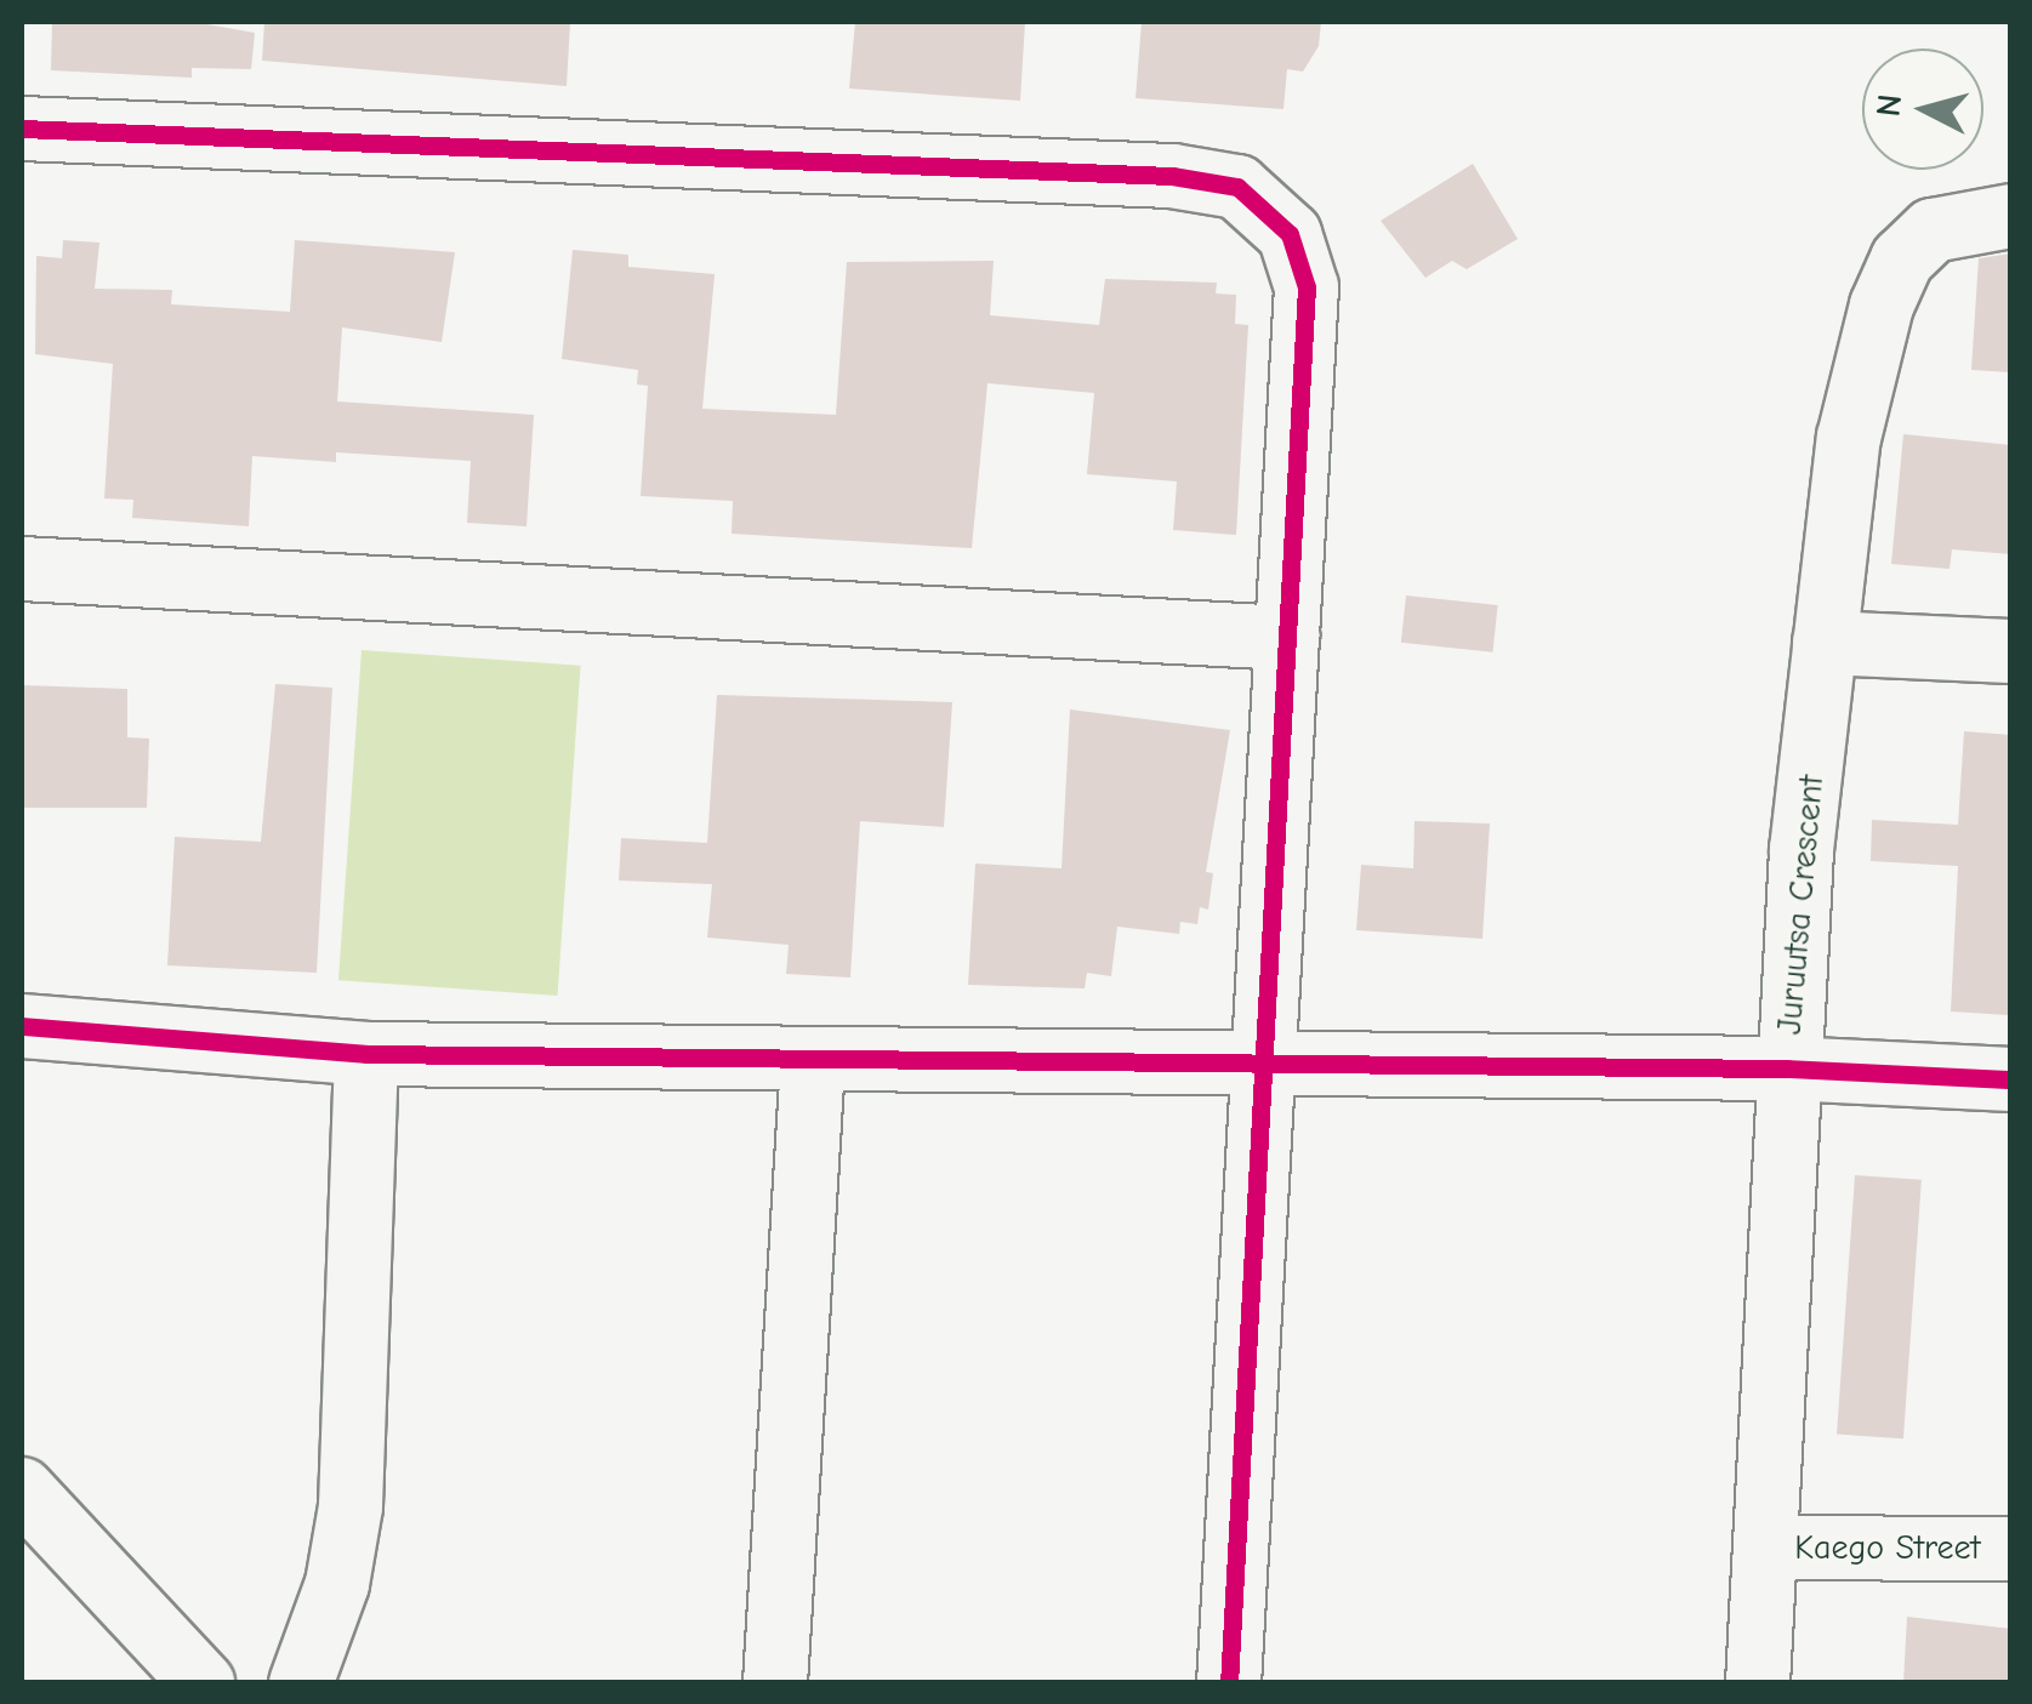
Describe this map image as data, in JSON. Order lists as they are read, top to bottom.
{
  "streets": {
    "street": ["Juruutsa Crescent", "Kaego Street"]
  },
  "crossings": [
    ["Juruutsa Crescent", "Kaego Street"]
  ],
  "north": "left"
}
